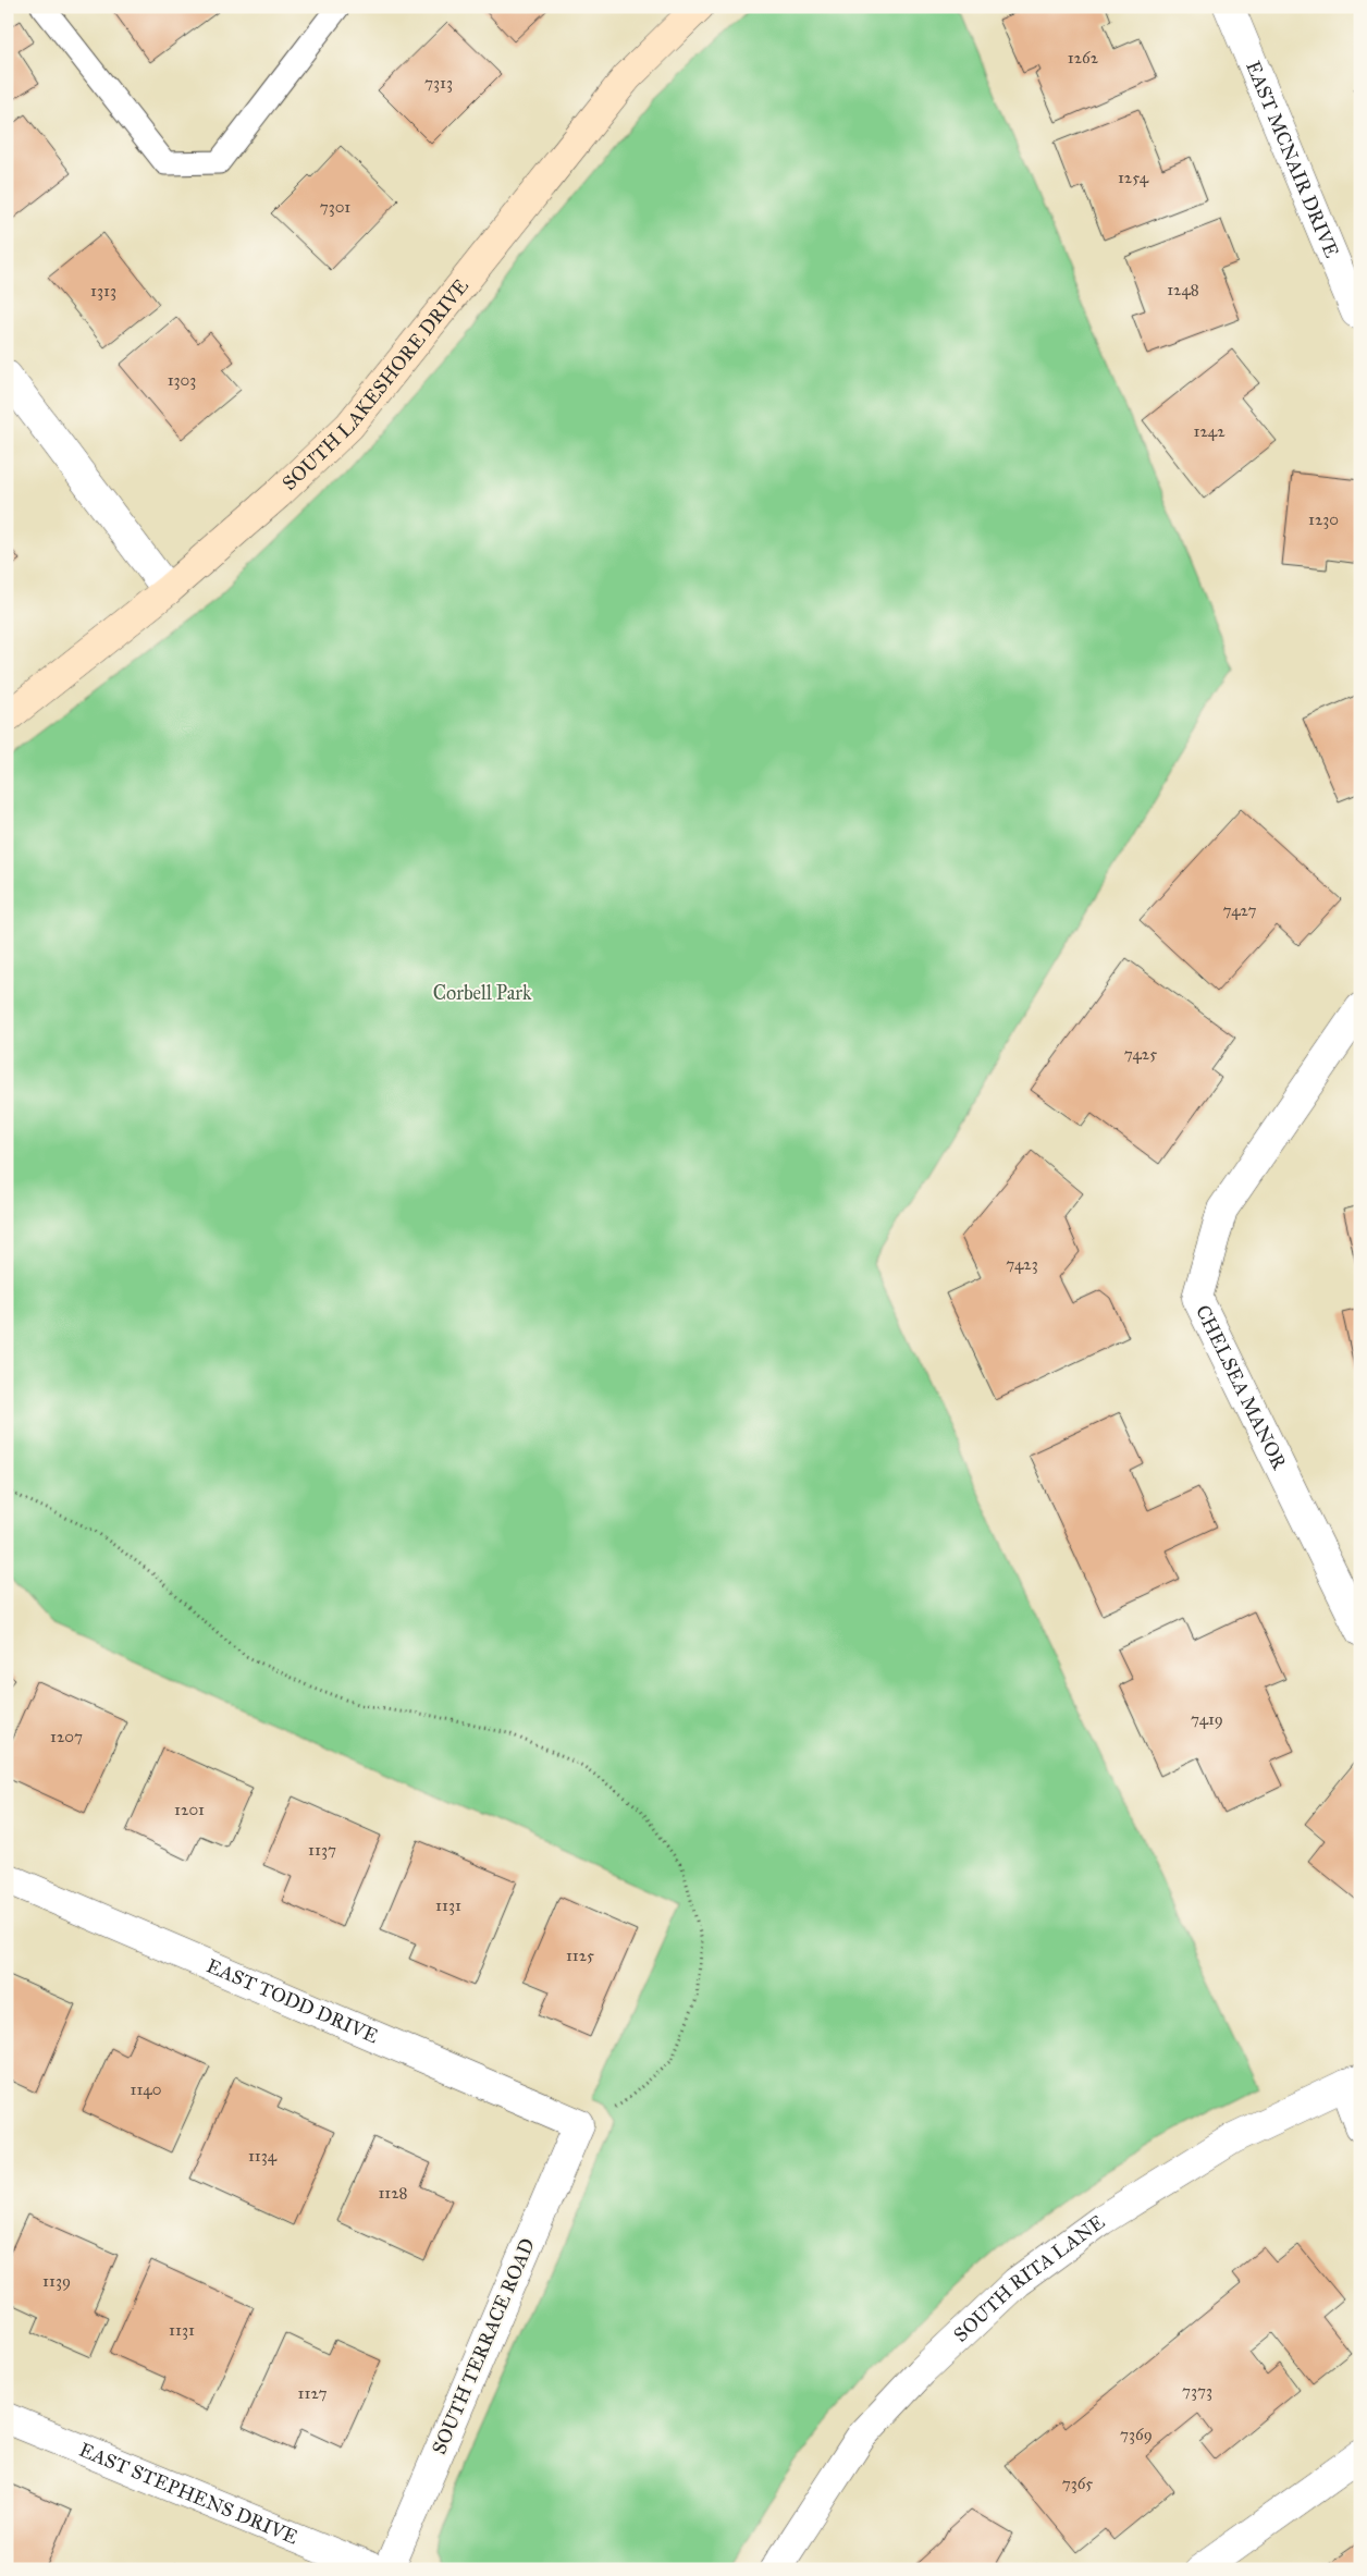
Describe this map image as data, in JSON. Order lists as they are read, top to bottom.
{
  "streets": {
    "street": [
      "EAST MCNAIR DRIVE",
      "SOUTH LAKESHORE DRIVE",
      "CHELSEA MANOR",
      "EAST TODD DRIVE",
      "SOUTH RITA LANE",
      "SOUTH TERRACE ROAD",
      "EAST STEPHENS DRIVE"
    ]
  },
  "crossings": [
    ["EAST TODD DRIVE", "SOUTH TERRACE ROAD"]
  ],
  "parks": ["Corbell Park"],
  "house_numbers": [
    "1262",
    "7313",
    "1254",
    "7301",
    "1248",
    "1313",
    "1303",
    "1242",
    "1230",
    "7427",
    "7425",
    "7423",
    "7419",
    "1207",
    "1201",
    "1137",
    "1131",
    "1125",
    "1140",
    "1134",
    "1128",
    "1139",
    "1131",
    "7373",
    "1127",
    "7369",
    "7365"
  ]
}
